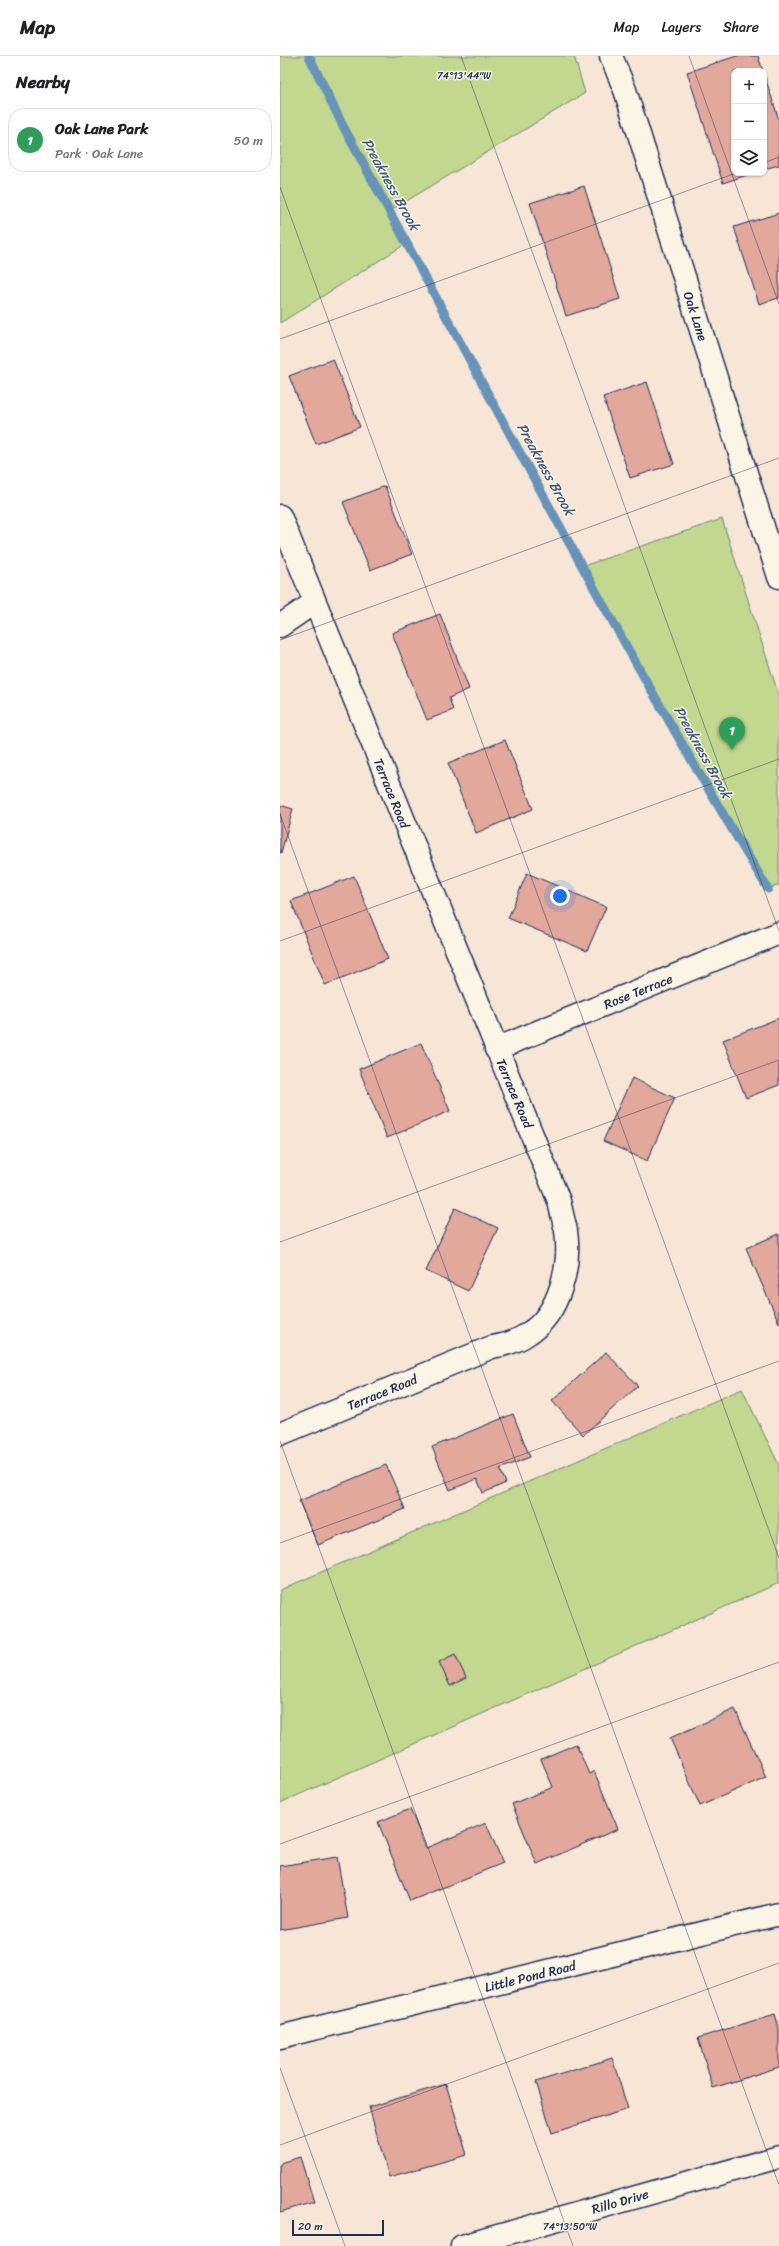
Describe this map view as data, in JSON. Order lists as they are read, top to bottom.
{
  "streets": {
    "street": [
      "Oak Lane",
      "Terrace Road",
      "Rose Terrace",
      "Little Pond Road",
      "Rillo Drive"
    ]
  },
  "crossings": [
    ["Terrace Road", "Rose Terrace"]
  ],
  "water": ["Preakness Brook"],
  "scale_bar": "20 m",
  "page": {
    "header": "Map",
    "nav": ["Map", "Layers", "Share"],
    "heading": "Nearby",
    "map_buttons": ["+", "−"],
    "list": [
      {
        "mark": "1",
        "name": "Oak Lane Park",
        "note": "Park · Oak Lane",
        "value": "50 m"
      }
    ],
    "pins": "1",
    "scale": "20 m"
  },
  "coordinates": ["74°13'44\"W", "74°13'50\"W"]
}
